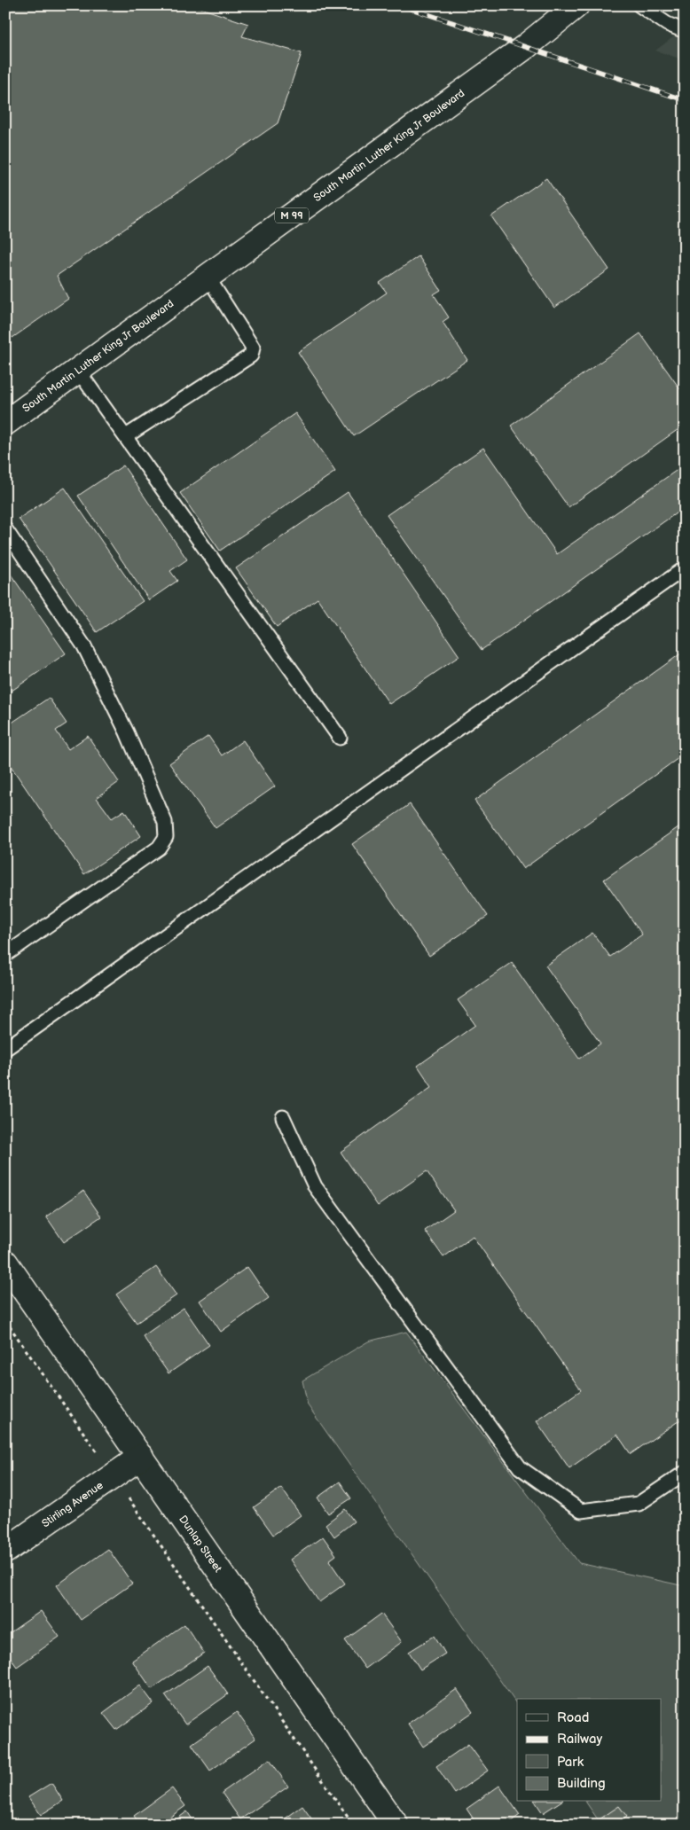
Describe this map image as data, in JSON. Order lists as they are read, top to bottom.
{
  "streets": {
    "street": [
      "South Martin Luther King Jr Boulevard",
      "M 99",
      "Stirling Avenue",
      "Dunlap Street"
    ]
  },
  "crossings": [
    ["Stirling Avenue", "Dunlap Street"]
  ],
  "legend": [
    "Road",
    "Railway",
    "Park",
    "Building"
  ]
}
